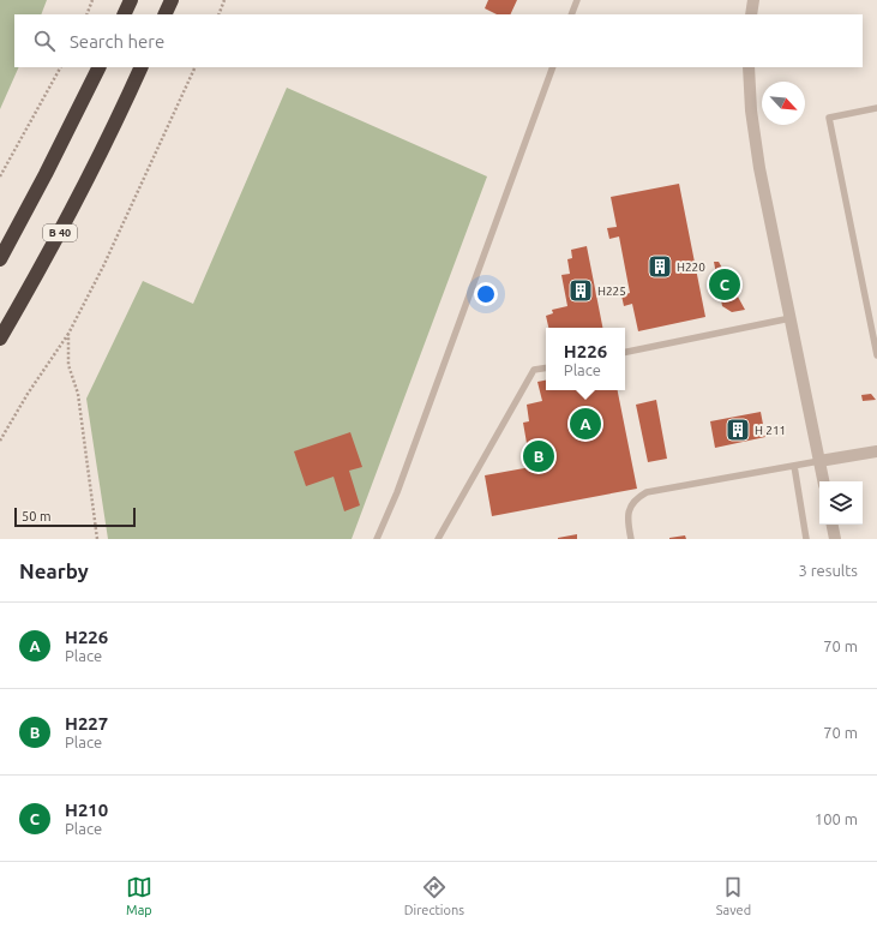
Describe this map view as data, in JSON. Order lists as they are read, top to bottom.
{
  "streets": {
    "highway": ["B 40"]
  },
  "places": {
    "building": ["H220", "H225", "H 211"]
  },
  "scale_bar": "50 m",
  "north": "bottom right",
  "page": {
    "search": "Search here",
    "pins": ["C", "A", "B"],
    "popup": ["H226", "Place"],
    "scale": "50 m",
    "heading": ["Nearby", "3 results"],
    "list": [
      {
        "mark": "A",
        "name": "H226",
        "note": "Place",
        "value": "70 m"
      },
      {
        "mark": "B",
        "name": "H227",
        "note": "Place",
        "value": "70 m"
      },
      {
        "mark": "C",
        "name": "H210",
        "note": "Place",
        "value": "100 m"
      }
    ],
    "nav": ["Map", "Directions", "Saved"]
  }
}
